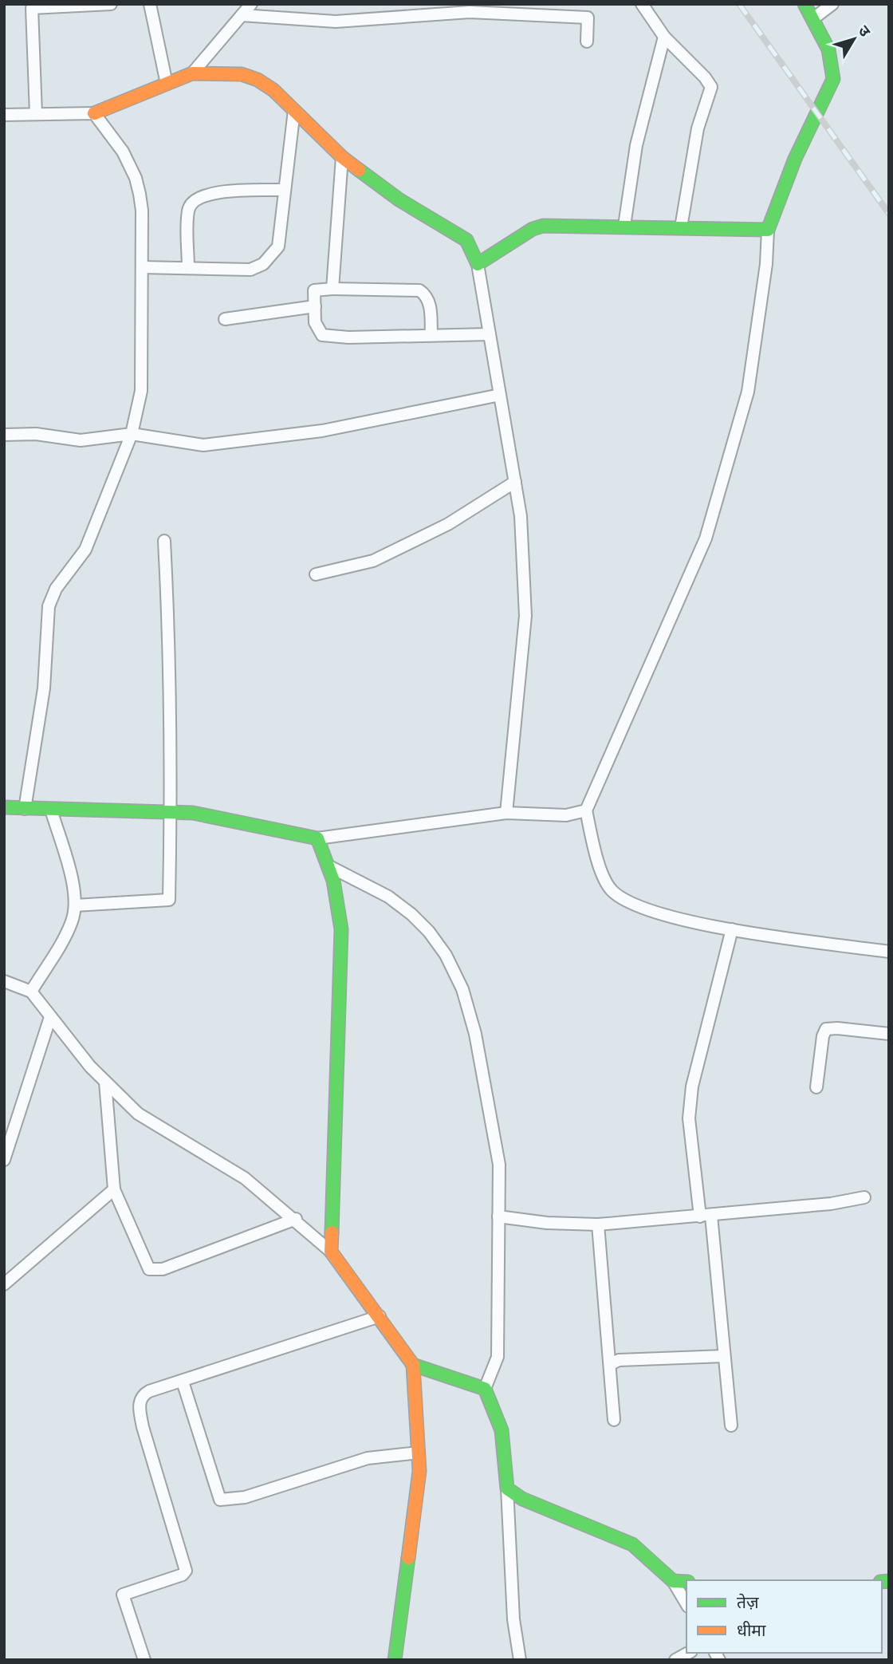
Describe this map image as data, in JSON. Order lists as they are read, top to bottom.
{
  "legend": ["तेज़", "धीमा"],
  "north": "top right"
}
